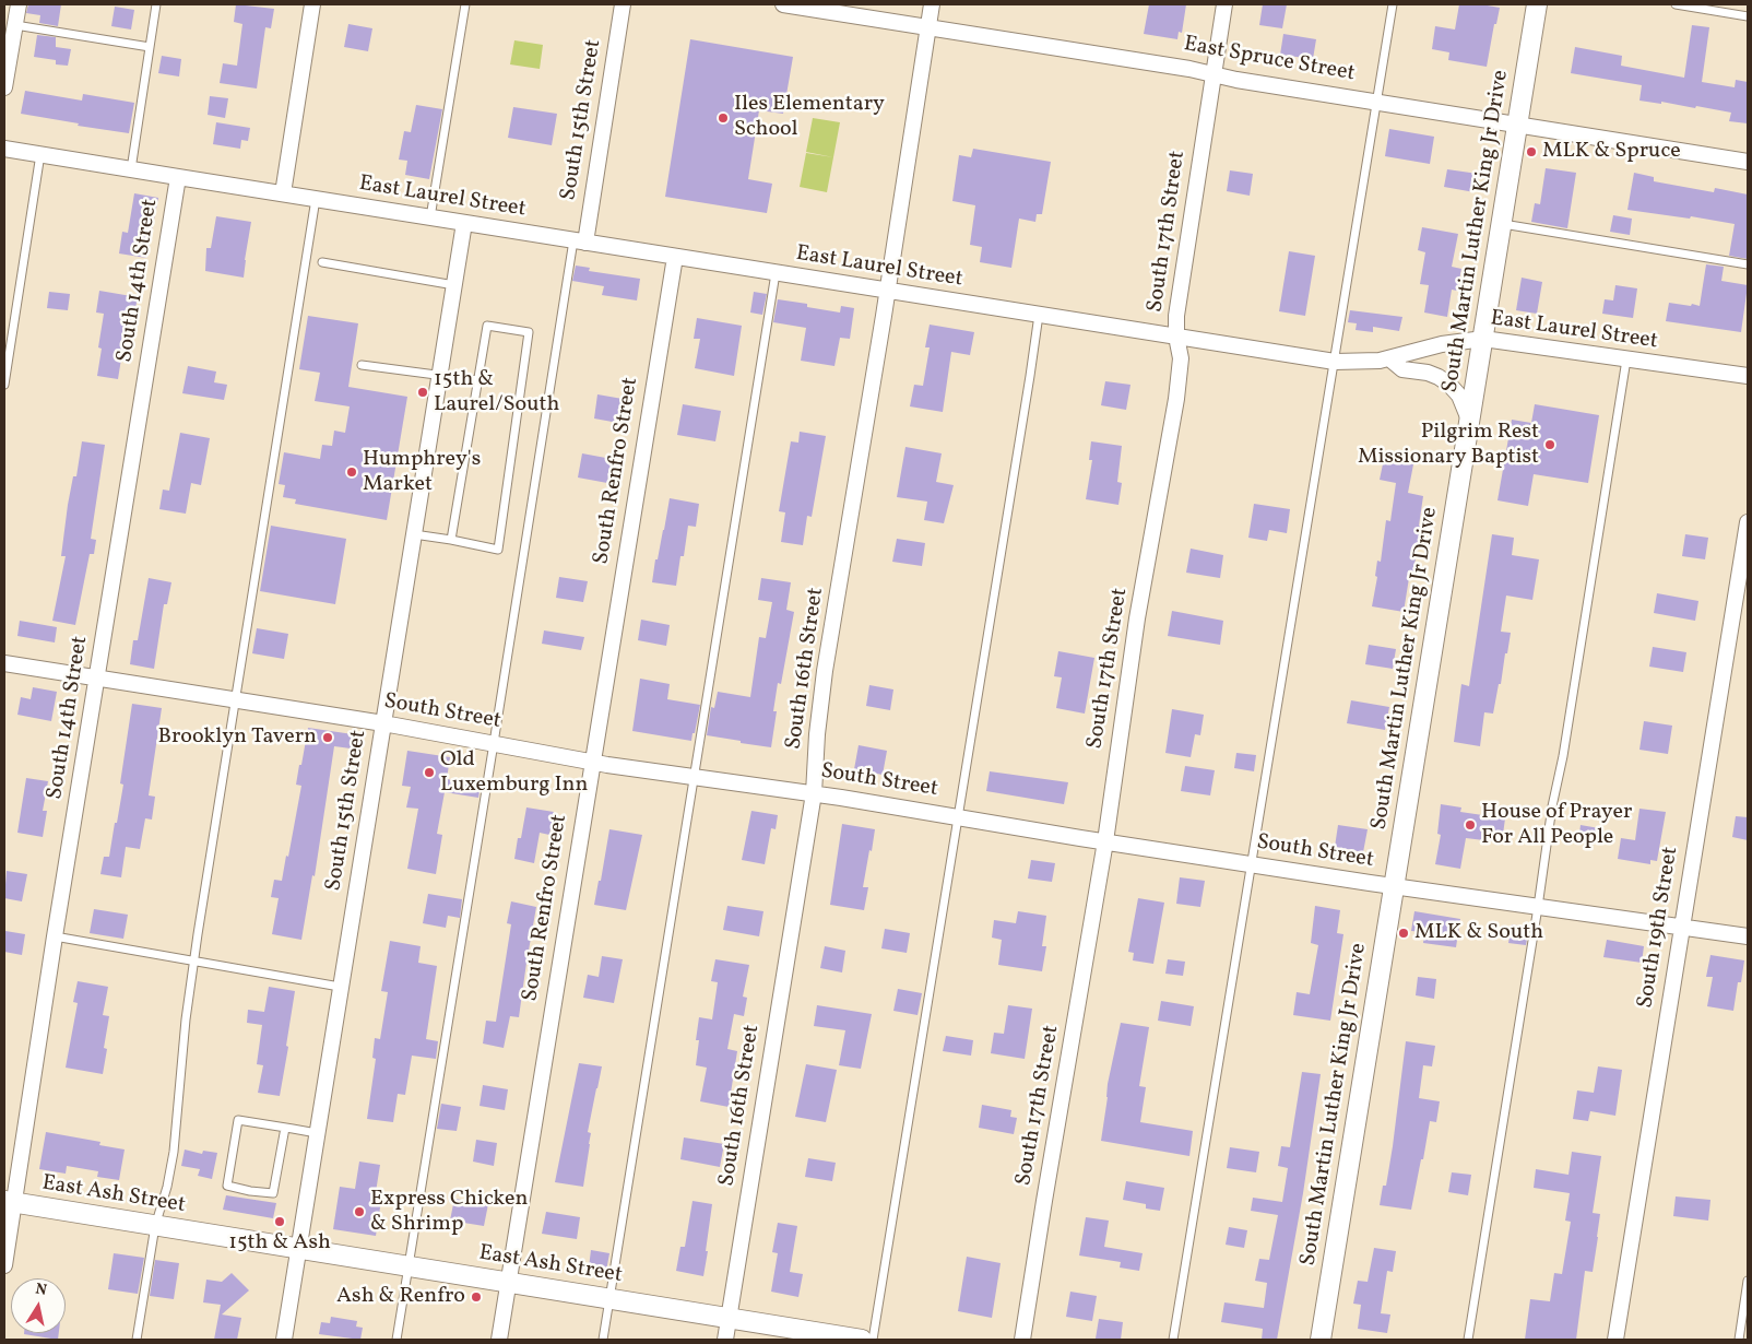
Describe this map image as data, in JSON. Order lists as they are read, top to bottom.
{
  "streets": {
    "street": [
      "East Spruce Street",
      "South 15th Street",
      "East Laurel Street",
      "South 17th Street",
      "South Martin Luther King Jr Drive",
      "South 14th Street",
      "South Renfro Street",
      "South 16th Street",
      "South Street",
      "South 19th Street",
      "East Ash Street"
    ]
  },
  "crossings": [
    ["East Spruce Street", "South 17th Street"],
    ["East Spruce Street", "South Martin Luther King Jr Drive"],
    ["East Spruce Street", "South 16th Street"],
    ["South 15th Street", "East Laurel Street"],
    ["South 15th Street", "South Street"],
    ["South 15th Street", "East Ash Street"],
    ["East Laurel Street", "South 17th Street"],
    ["East Laurel Street", "South Martin Luther King Jr Drive"],
    ["East Laurel Street", "South 14th Street"],
    ["East Laurel Street", "South Renfro Street"],
    ["East Laurel Street", "South 16th Street"],
    ["South 17th Street", "South Street"],
    ["South Martin Luther King Jr Drive", "South Street"],
    ["South 14th Street", "South Street"],
    ["South 14th Street", "East Ash Street"],
    ["South Renfro Street", "South Street"],
    ["South Renfro Street", "East Ash Street"],
    ["South 16th Street", "South Street"],
    ["South 16th Street", "East Ash Street"],
    ["South Street", "South 19th Street"]
  ],
  "places": [
    "Iles Elementary School",
    "MLK & Spruce",
    "15th & Laurel/South",
    "Pilgrim Rest Missionary Baptist",
    "Humphrey's Market",
    "Brooklyn Tavern",
    "Old Luxemburg Inn",
    "House of Prayer For All People",
    "MLK & South",
    "Express Chicken & Shrimp",
    "15th & Ash",
    "Ash & Renfro"
  ],
  "north": "top"
}
